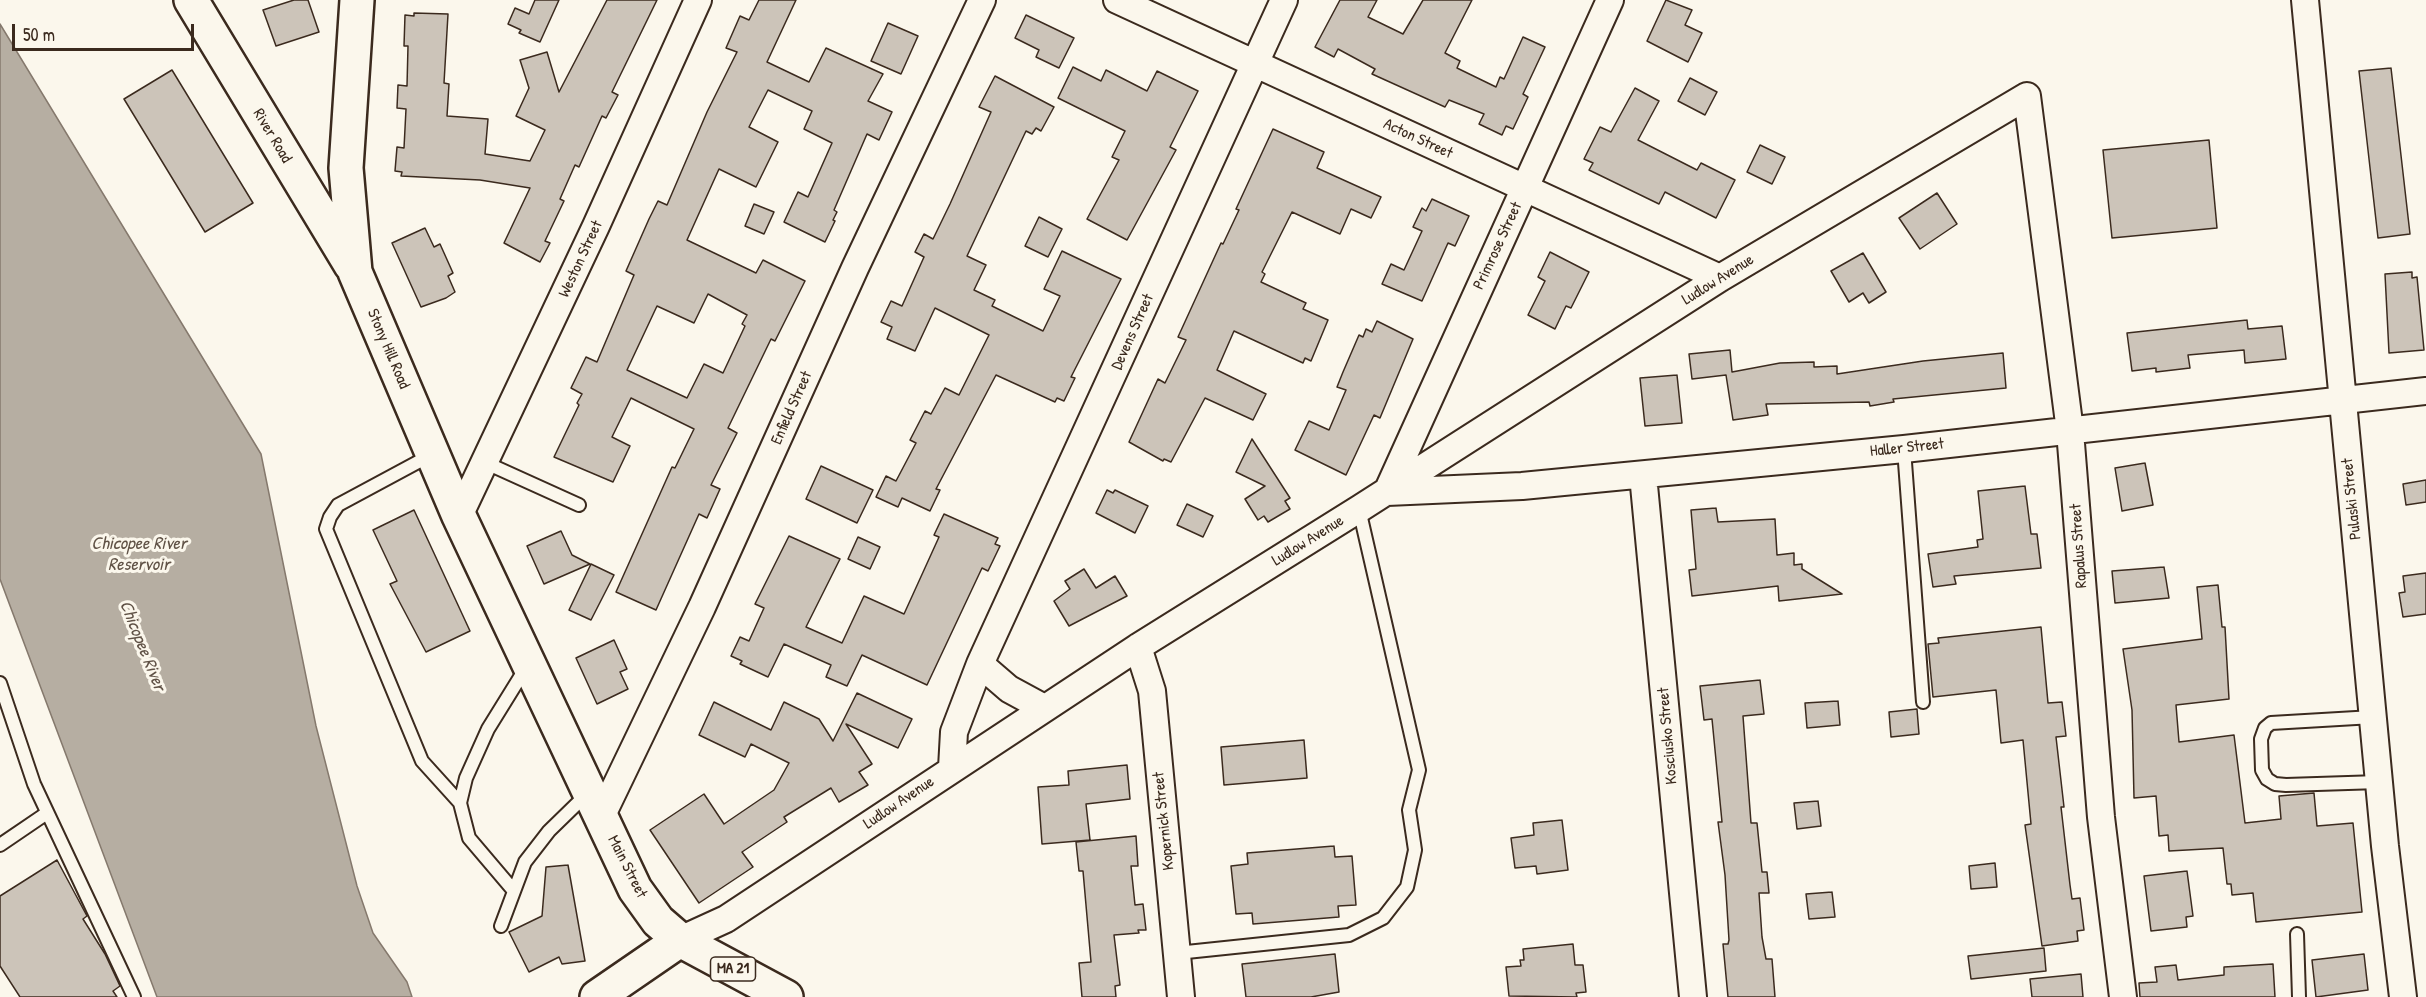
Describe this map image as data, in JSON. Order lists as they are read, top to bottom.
{
  "streets": {
    "main road": [
      "River Road",
      "Ludlow Avenue",
      "Stony Hill Road",
      "Main Street",
      "MA 21"
    ],
    "street": [
      "Acton Street",
      "Primrose Street",
      "Weston Street",
      "Devens Street",
      "Enfield Street",
      "Haller Street",
      "Pulaski Street",
      "Rapalus Street",
      "Kosciusko Street",
      "Kopernick Street"
    ]
  },
  "crossings": [
    ["River Road", "Stony Hill Road"],
    ["Acton Street", "Primrose Street"],
    ["Acton Street", "Ludlow Avenue"],
    ["Acton Street", "Devens Street"],
    ["Primrose Street", "Ludlow Avenue"],
    ["Primrose Street", "Haller Street"],
    ["Weston Street", "Stony Hill Road"],
    ["Ludlow Avenue", "Devens Street"],
    ["Ludlow Avenue", "Haller Street"],
    ["Ludlow Avenue", "Rapalus Street"],
    ["Ludlow Avenue", "Kopernick Street"],
    ["Ludlow Avenue", "Main Street"],
    ["Stony Hill Road", "Main Street"],
    ["Enfield Street", "Main Street"],
    ["Haller Street", "Pulaski Street"],
    ["Haller Street", "Rapalus Street"],
    ["Haller Street", "Kosciusko Street"]
  ],
  "water": ["Chicopee River Reservoir", "Chicopee River"],
  "scale_bar": "50 m"
}
